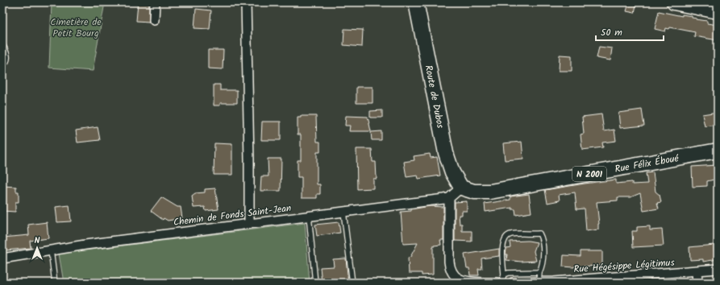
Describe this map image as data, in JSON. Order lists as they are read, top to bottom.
{
  "streets": {
    "main road": ["Route de Dubos", "Rue Félix Éboué", "N 2001"],
    "street": ["Chemin de Fonds Saint-Jean", "Rue Hégésippe Légitimus"]
  },
  "crossings": [
    ["Route de Dubos", "Rue Félix Éboué"]
  ],
  "parks": ["Cimetière de Petit Bourg"],
  "scale_bar": "50 m",
  "north": "top"
}
